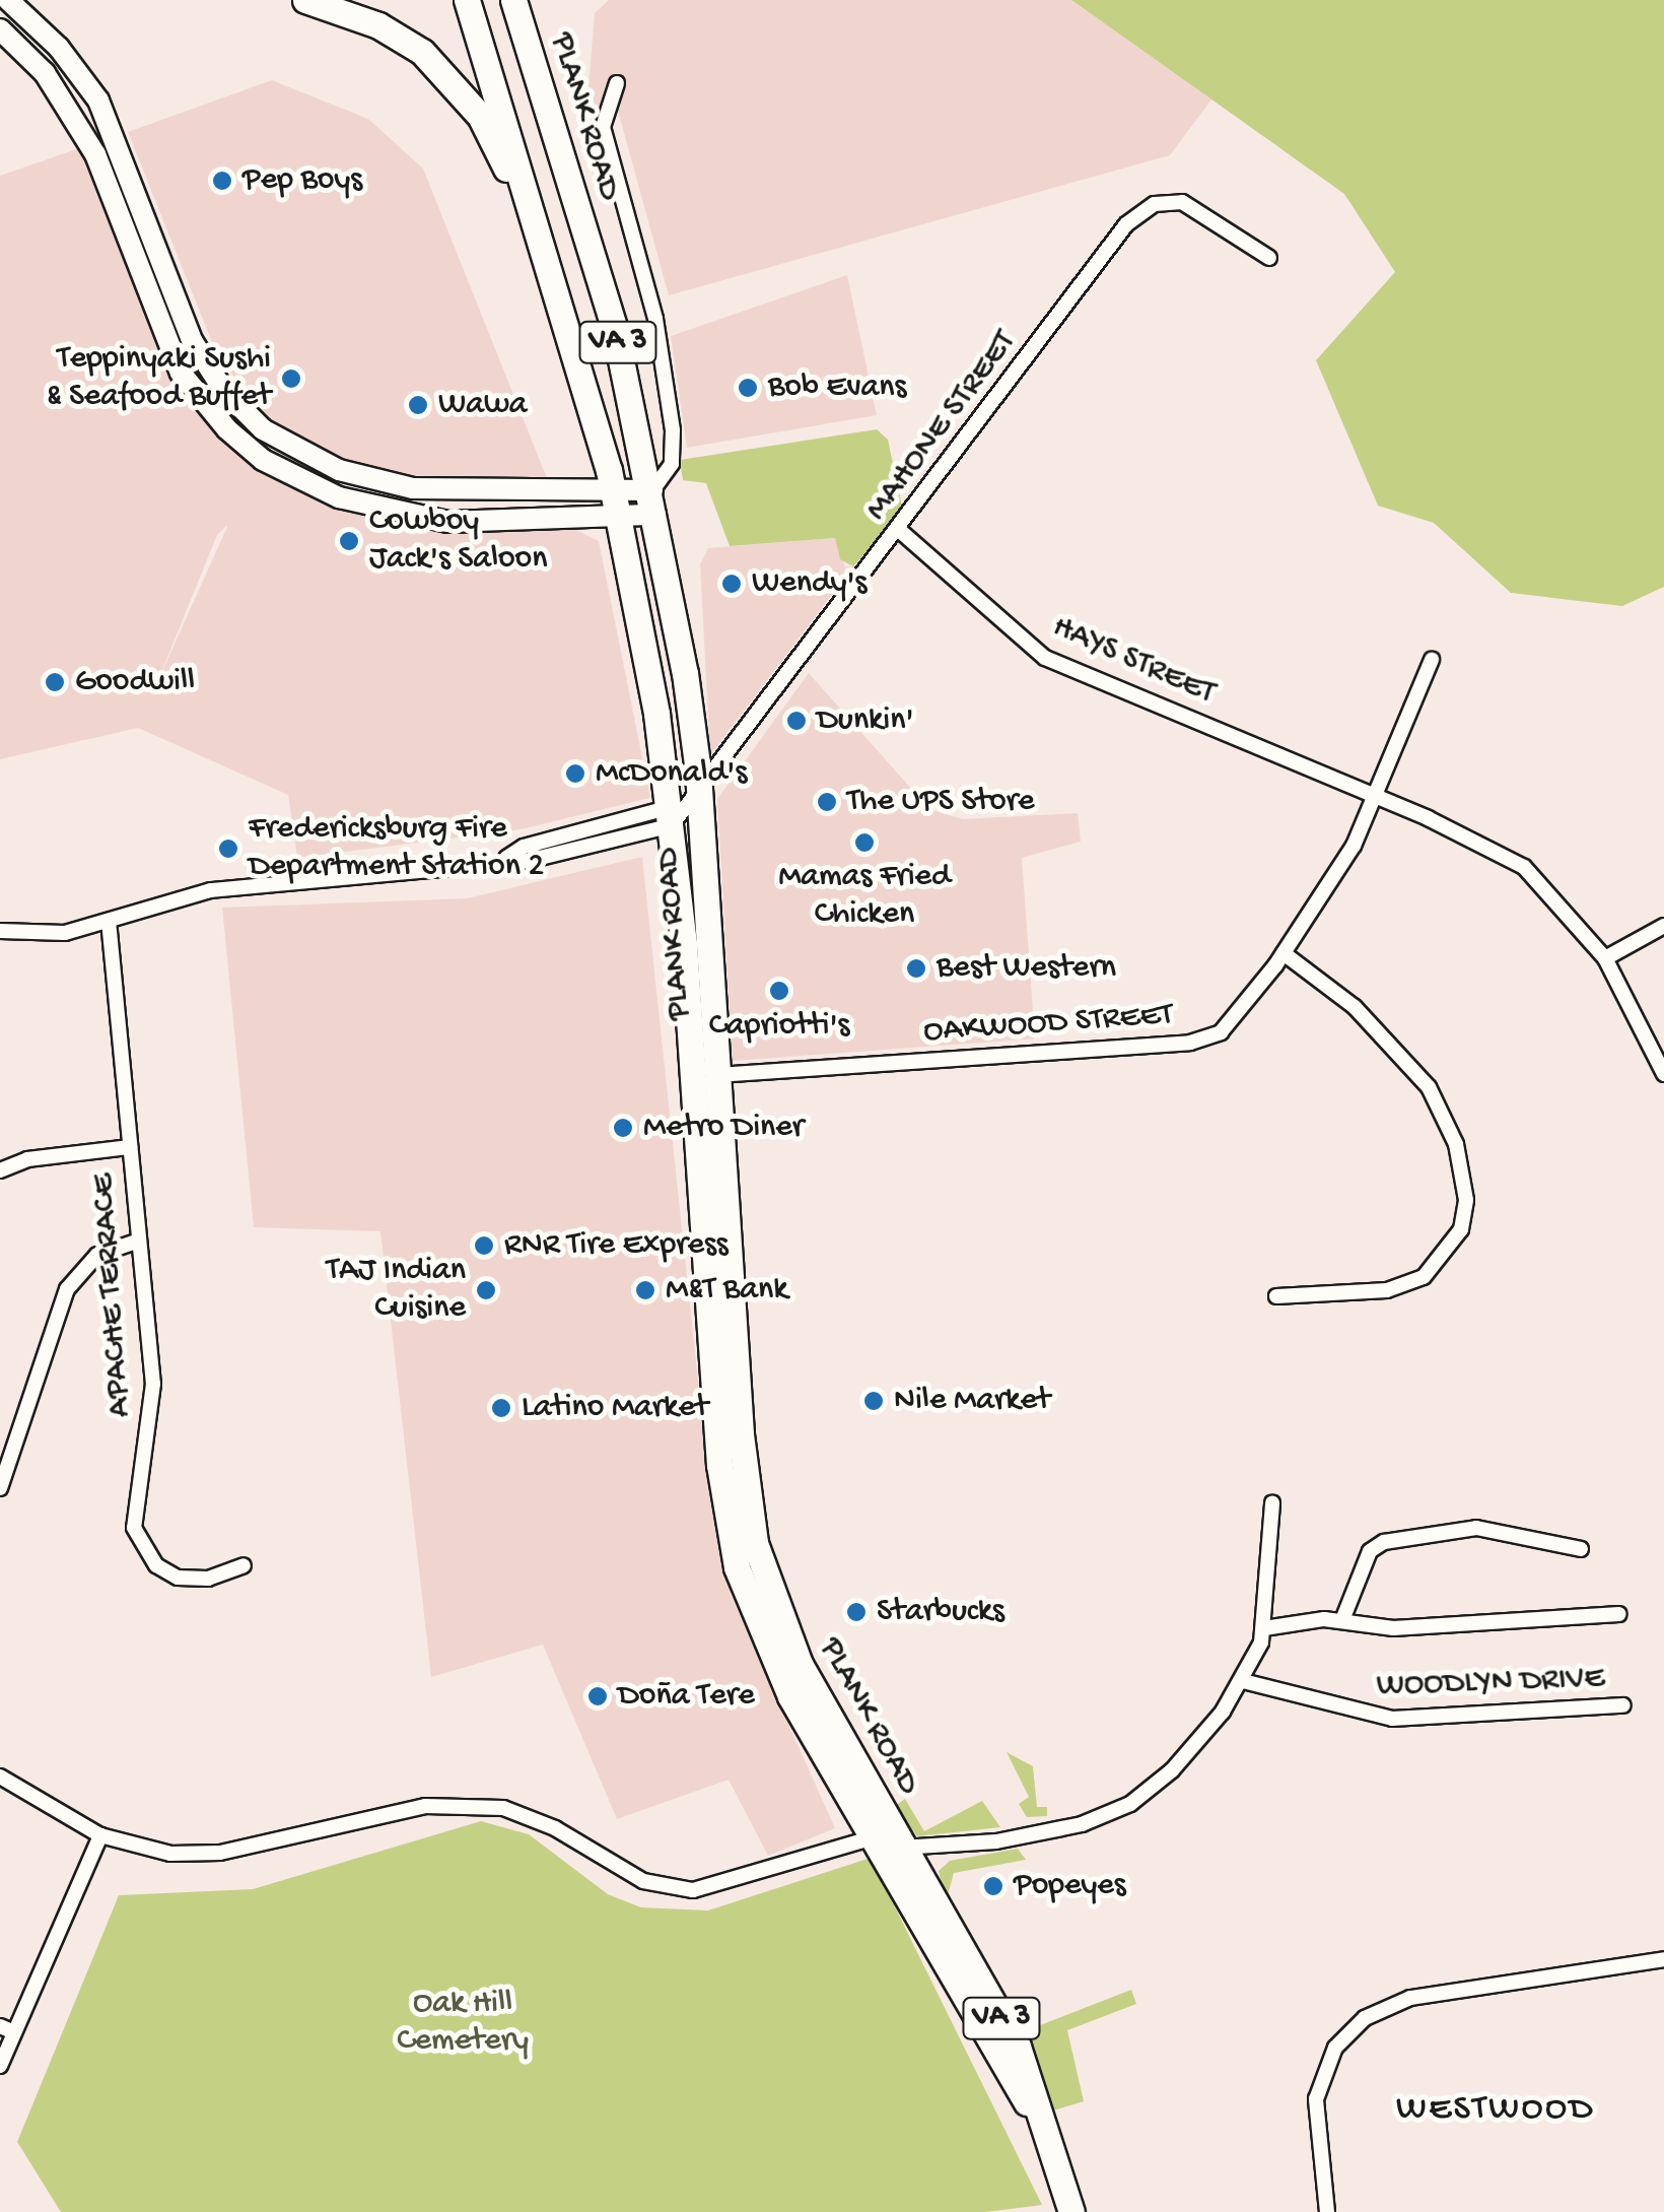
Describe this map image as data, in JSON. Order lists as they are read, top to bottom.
{
  "streets": {
    "highway": ["PLANK ROAD", "VA 3"],
    "street": [
      "MAHONE STREET",
      "HAYS STREET",
      "OAKWOOD STREET",
      "APACHE TERRACE",
      "WOODLYN DRIVE"
    ]
  },
  "crossings": [
    ["PLANK ROAD", "VA 3"],
    ["PLANK ROAD", "MAHONE STREET"],
    ["PLANK ROAD", "OAKWOOD STREET"],
    ["MAHONE STREET", "HAYS STREET"],
    ["HAYS STREET", "OAKWOOD STREET"]
  ],
  "districts": ["WESTWOOD"],
  "parks": ["Oak Hill Cemetery"],
  "places": [
    "Pep Boys",
    "Teppinyaki Sushi & Seafood Buffet",
    "Bob Evans",
    "Wawa",
    "Cowboy Jack's Saloon",
    "Wendy's",
    "Goodwill",
    "Dunkin'",
    "McDonald's",
    "The UPS Store",
    "Mamas Fried Chicken",
    "Fredericksburg Fire Department Station 2",
    "Best Western",
    "Capriotti's",
    "Metro Diner",
    "RNR Tire Express",
    "TAJ Indian Cuisine",
    "M&T Bank",
    "Nile Market",
    "Latino Market",
    "Starbucks",
    "Doña Tere",
    "Popeyes"
  ]
}
